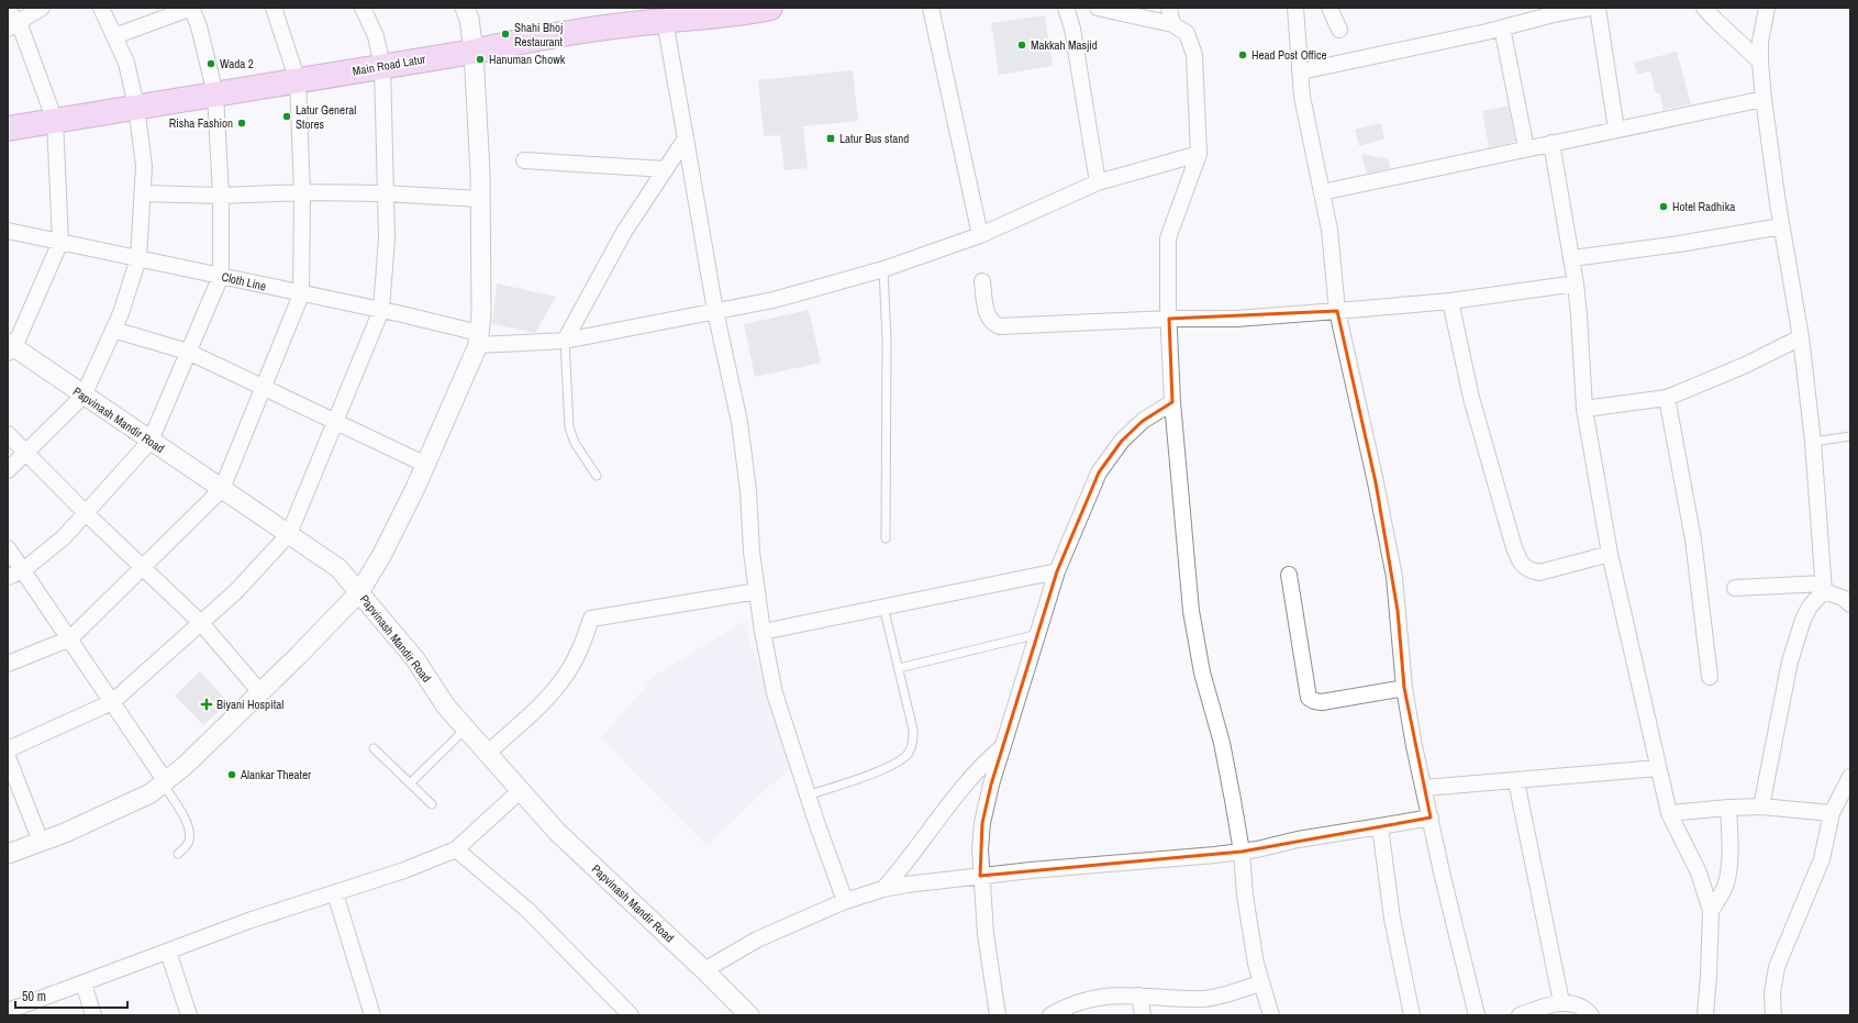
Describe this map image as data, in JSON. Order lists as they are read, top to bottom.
{
  "streets": {
    "main road": ["Main Road Latur"],
    "street": ["Cloth Line", "Papvinash Mandir Road"]
  },
  "places": {
    "other": [
      "Shahi Bhoj Restaurant",
      "Makkah Masjid",
      "Head Post Office",
      "Hanuman Chowk",
      "Wada 2",
      "Latur General Stores",
      "Risha Fashion",
      "Hotel Radhika",
      "Alankar Theater"
    ],
    "transit": ["Latur Bus stand"],
    "health": ["Biyani Hospital"]
  },
  "scale_bar": "50 m"
}
